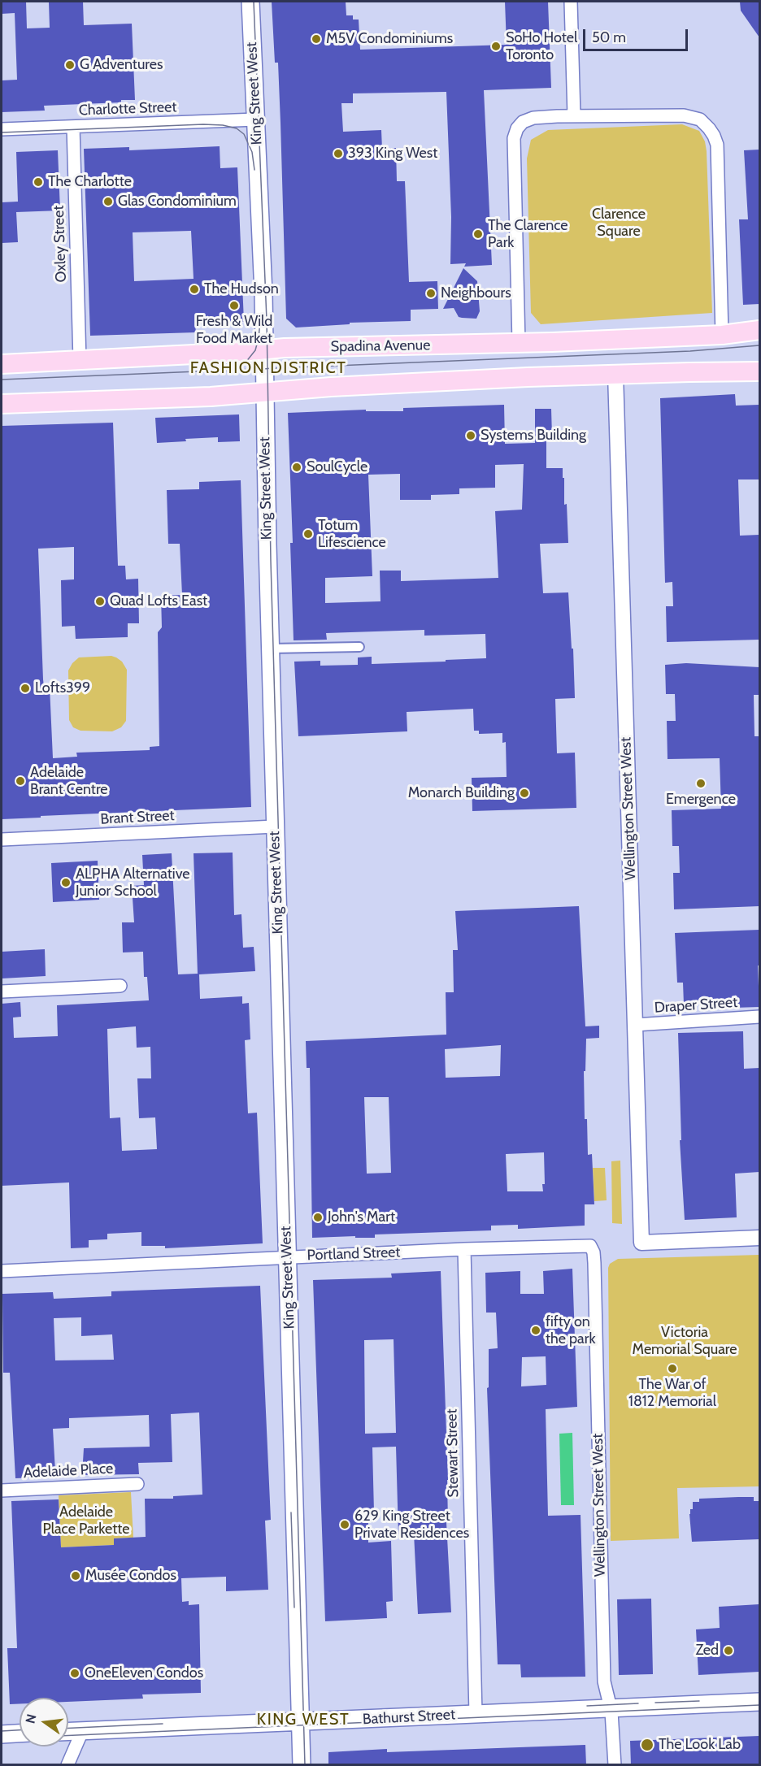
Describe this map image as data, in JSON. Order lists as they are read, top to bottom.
{
  "streets": {
    "main road": ["King Street West", "Spadina Avenue", "Bathurst Street"],
    "street": [
      "Charlotte Street",
      "Oxley Street",
      "Wellington Street West",
      "Brant Street",
      "Draper Street",
      "Portland Street",
      "Stewart Street",
      "Adelaide Place"
    ]
  },
  "crossings": [
    ["King Street West", "Charlotte Street"],
    ["King Street West", "Spadina Avenue"],
    ["King Street West", "Brant Street"],
    ["King Street West", "Portland Street"],
    ["King Street West", "Bathurst Street"],
    ["Charlotte Street", "Oxley Street"],
    ["Oxley Street", "Spadina Avenue"],
    ["Wellington Street West", "Draper Street"],
    ["Wellington Street West", "Portland Street"],
    ["Wellington Street West", "Bathurst Street"],
    ["Portland Street", "Stewart Street"],
    ["Stewart Street", "Bathurst Street"]
  ],
  "districts": ["FASHION DISTRICT", "KING WEST"],
  "parks": ["Clarence Square", "Victoria Memorial Square", "Adelaide Place Parkette"],
  "places": [
    "M5V Condominiums",
    "SoHo Hotel Toronto",
    "G Adventures",
    "393 King West",
    "The Charlotte",
    "Glas Condominium",
    "The Clarence Park",
    "The Hudson",
    "Neighbours",
    "Fresh & Wild Food Market",
    "Systems Building",
    "SoulCycle",
    "Totum Lifescience",
    "Quad Lofts East",
    "Lofts399",
    "Adelaide Brant Centre",
    "Emergence",
    "Monarch Building",
    "ALPHA Alternative Junior School",
    "John's Mart",
    "fifty on the park",
    "The War of 1812 Memorial",
    "629 King Street Private Residences",
    "Musée Condos",
    "Zed",
    "OneEleven Condos",
    "The Look Lab"
  ],
  "scale_bar": "50 m",
  "north": "left"
}
